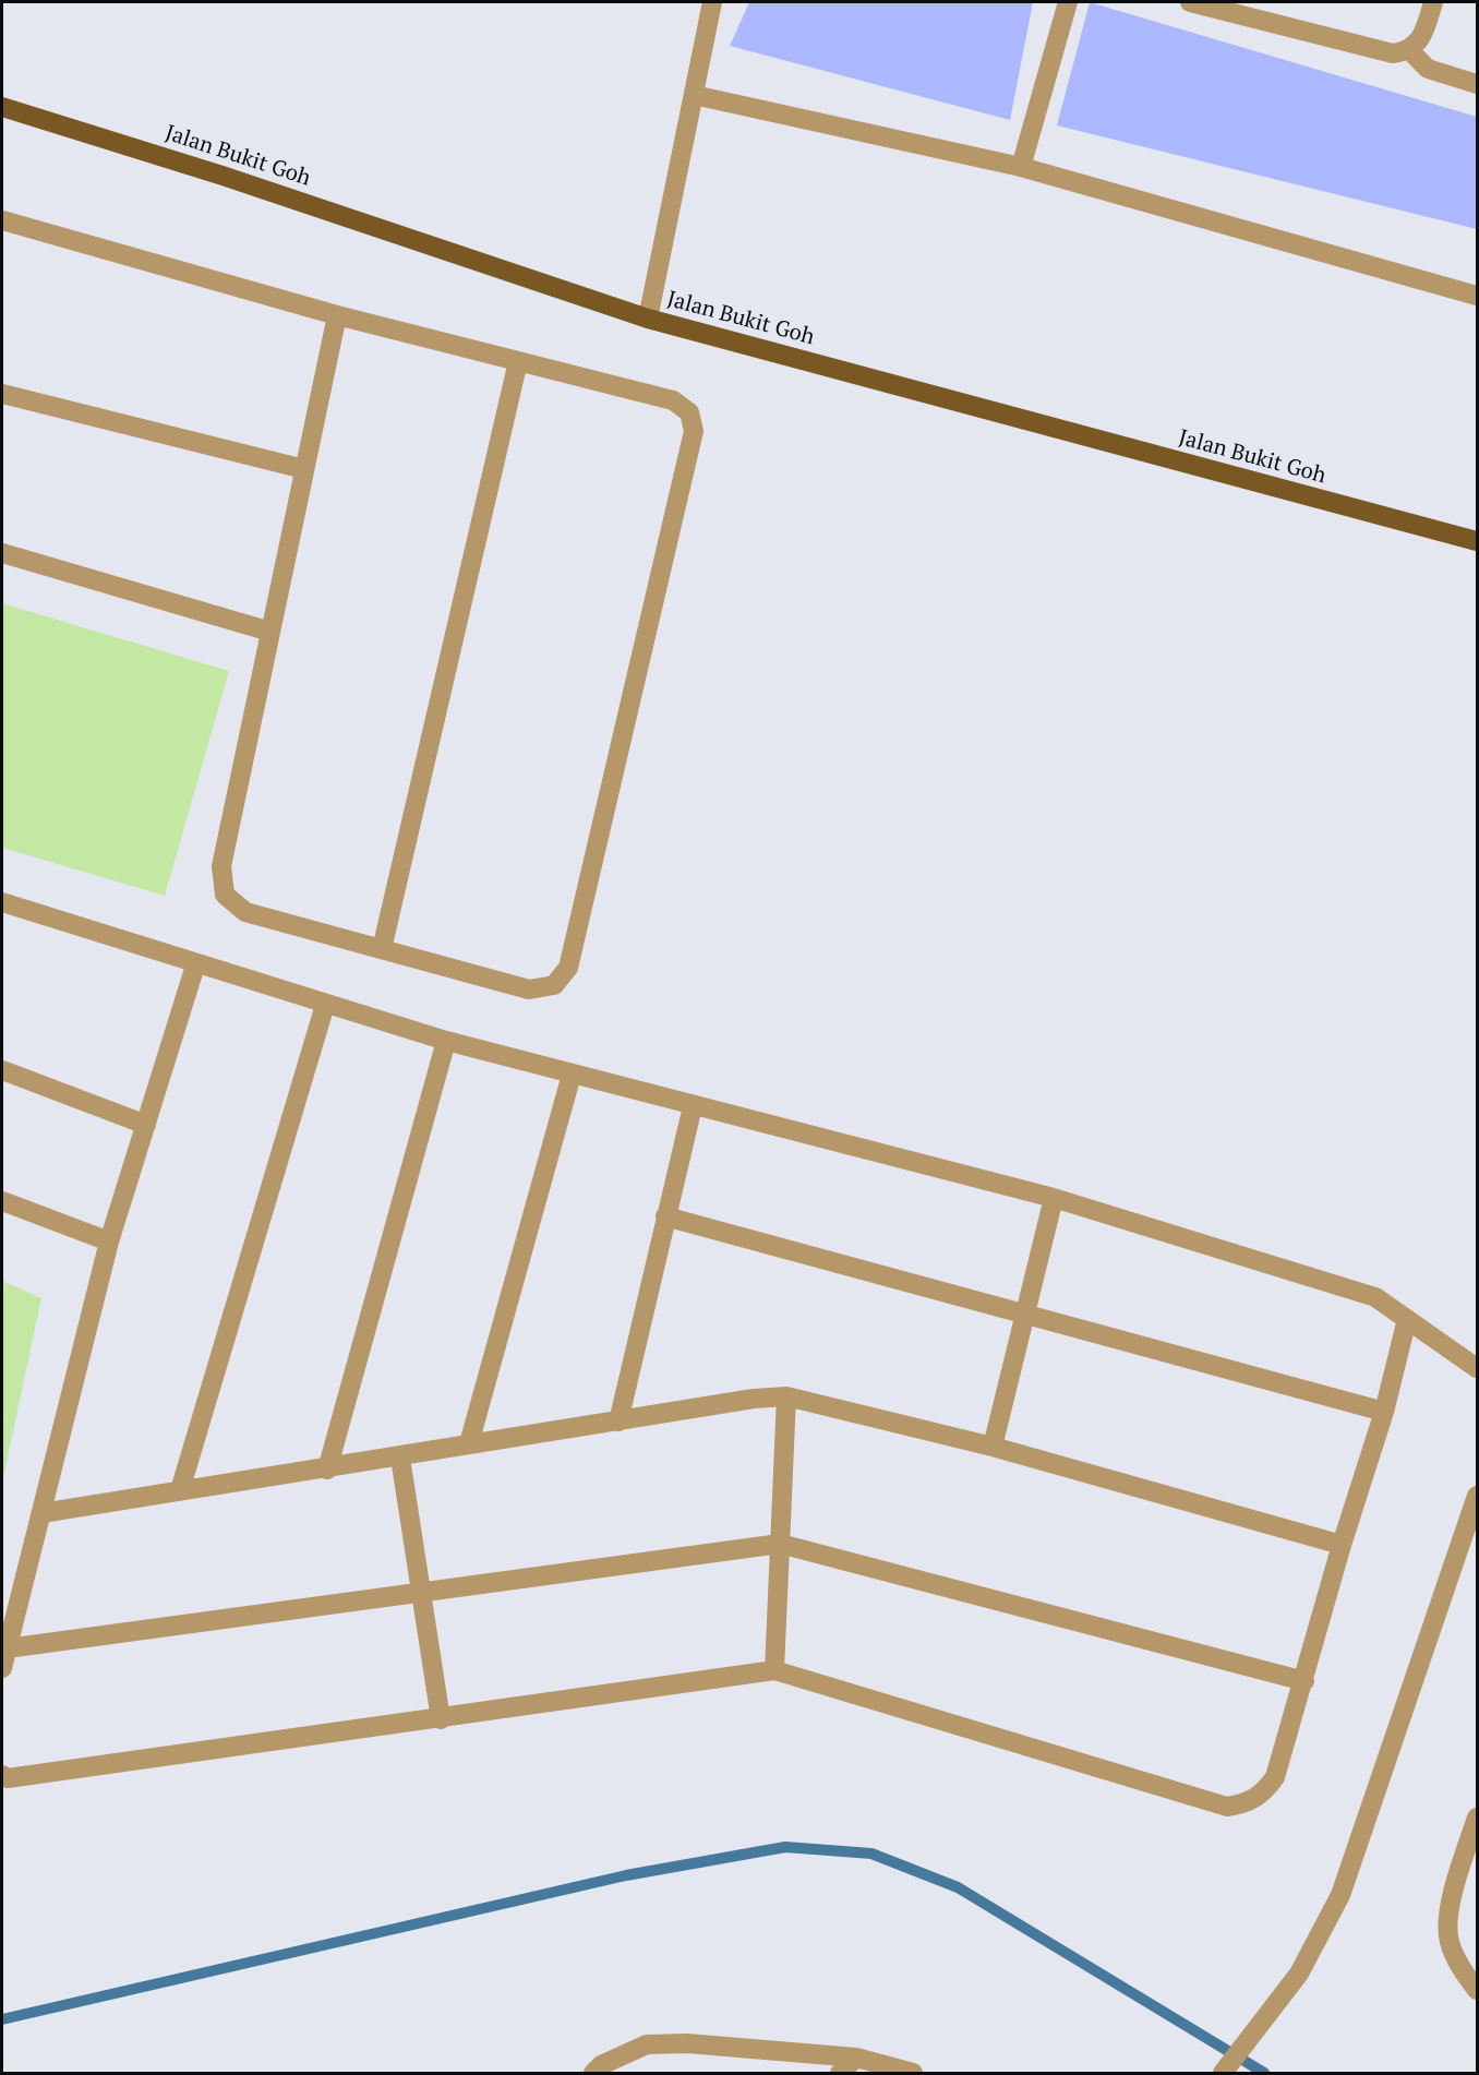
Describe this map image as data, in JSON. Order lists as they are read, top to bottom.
{
  "streets": {
    "main road": ["Jalan Bukit Goh"]
  }
}
